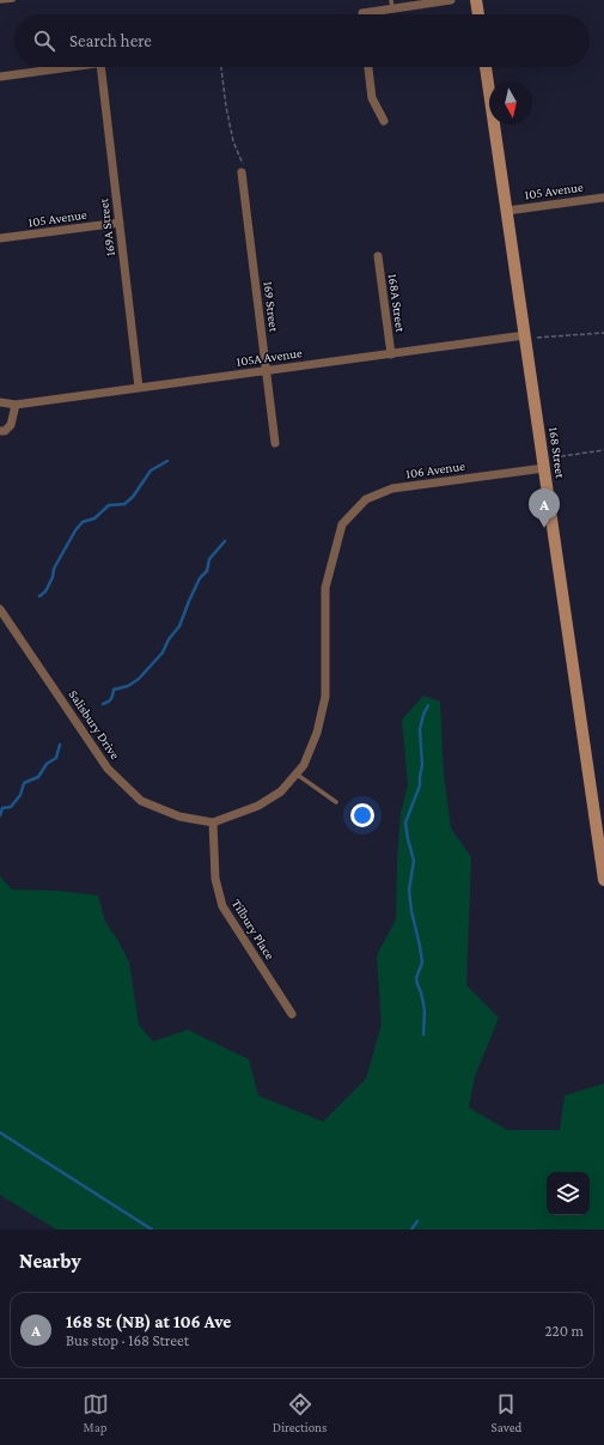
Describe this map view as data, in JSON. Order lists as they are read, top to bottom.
{
  "streets": {
    "street": [
      "105 Avenue",
      "169A Street",
      "168A Street",
      "169 Street",
      "105A Avenue",
      "168 Street",
      "106 Avenue",
      "Salisbury Drive",
      "Tilbury Place"
    ]
  },
  "crossings": [
    ["105 Avenue", "169A Street"],
    ["105 Avenue", "168 Street"],
    ["169A Street", "105A Avenue"],
    ["168A Street", "105A Avenue"],
    ["169 Street", "105A Avenue"],
    ["105A Avenue", "168 Street"],
    ["168 Street", "106 Avenue"],
    ["Salisbury Drive", "Tilbury Place"]
  ],
  "north": "bottom",
  "page": {
    "search": "Search here",
    "pins": "A",
    "heading": "Nearby",
    "list": [
      {
        "mark": "A",
        "name": "168 St (NB) at 106 Ave",
        "note": "Bus stop · 168 Street",
        "value": "220 m"
      }
    ],
    "nav": ["Map", "Directions", "Saved"]
  }
}
